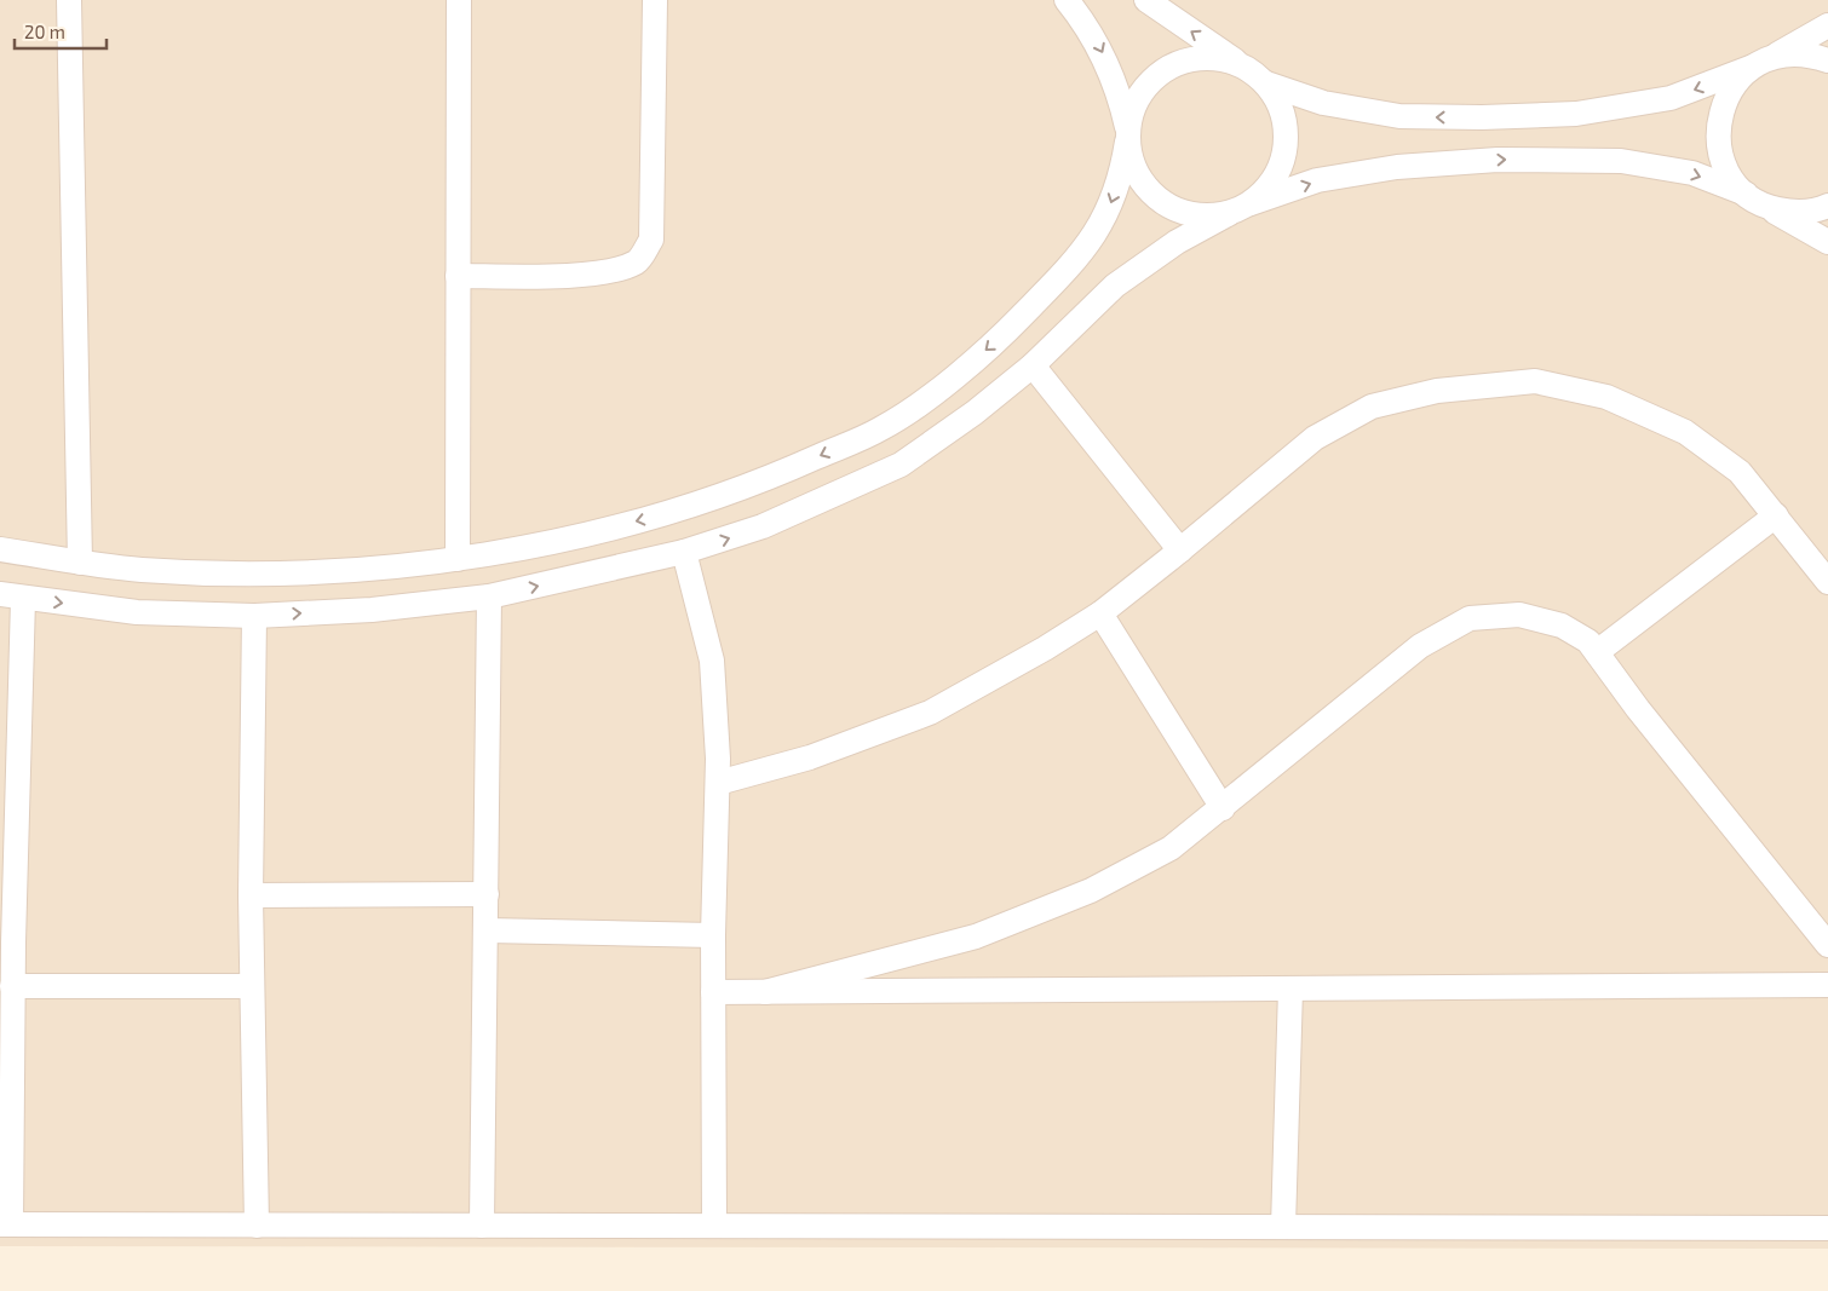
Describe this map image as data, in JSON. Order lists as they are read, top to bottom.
{
  "scale_bar": "20 m"
}
